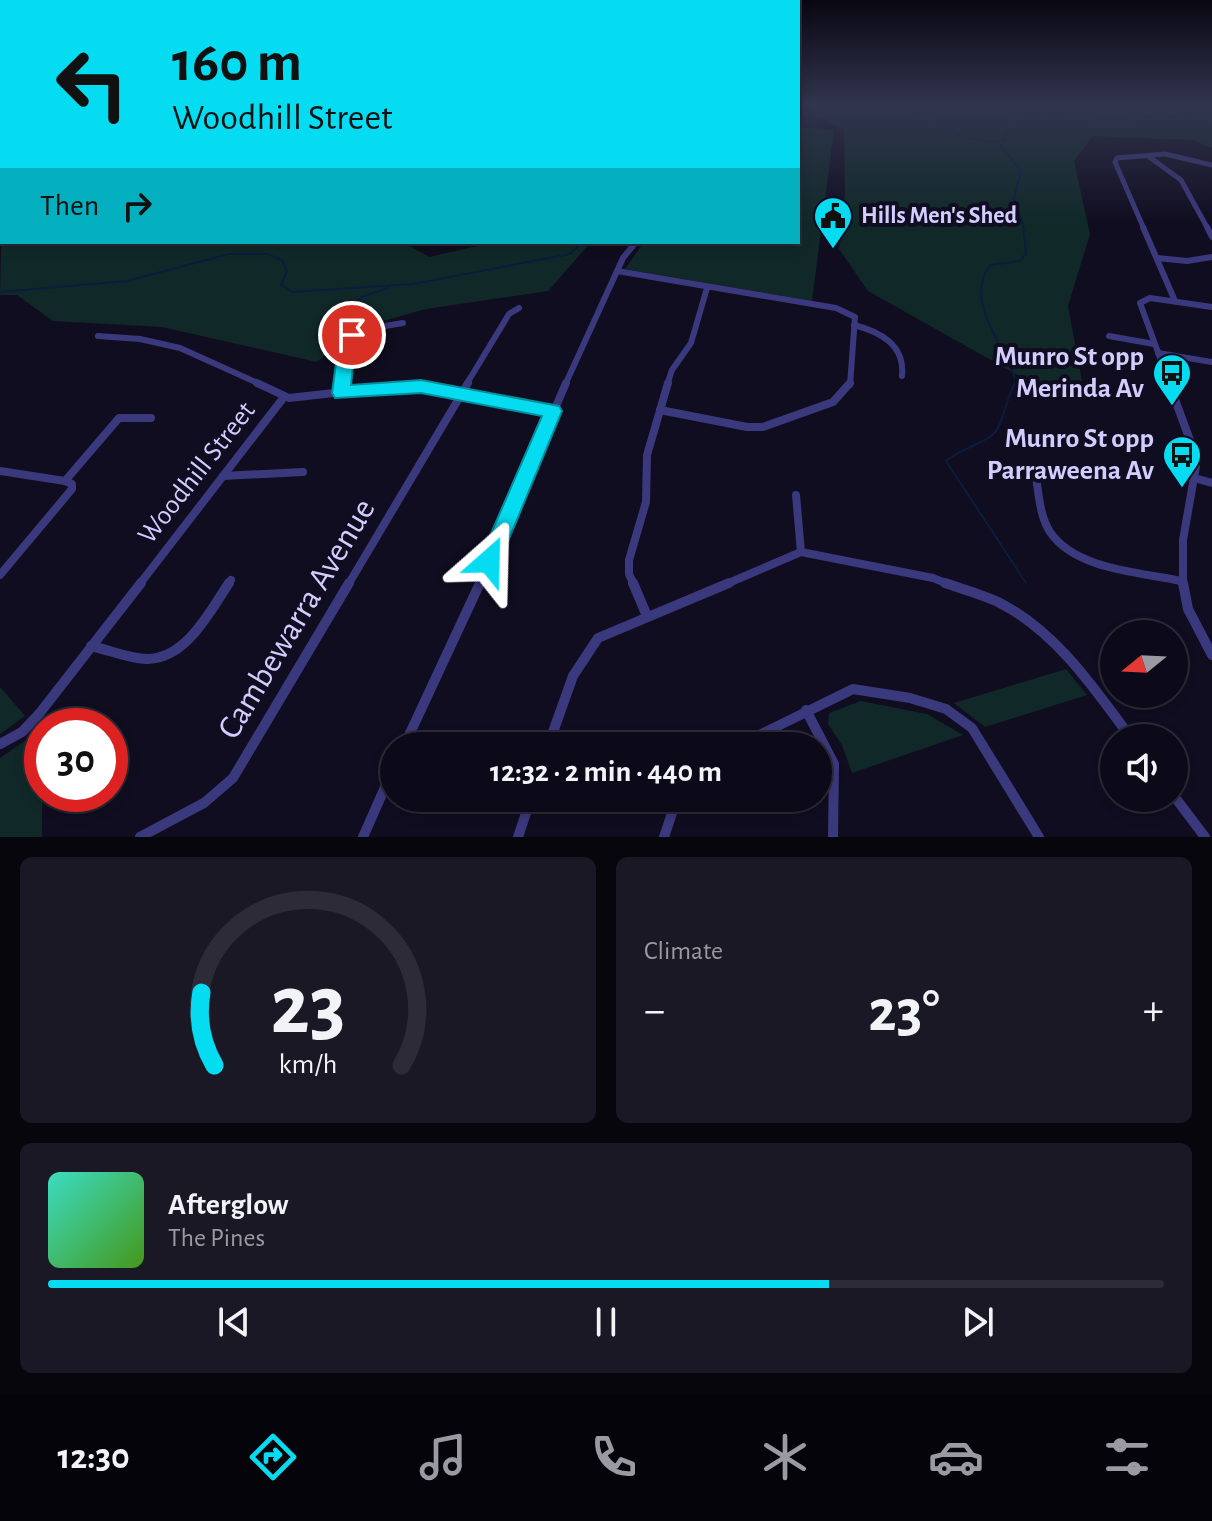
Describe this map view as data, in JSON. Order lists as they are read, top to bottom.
{
  "streets": {
    "street": ["Woodhill Street", "Cambewarra Avenue"]
  },
  "crossings": [
    ["Woodhill Street", "Cambewarra Avenue"]
  ],
  "places": {
    "public building": ["Hills Men's Shed"],
    "bus stop": ["Munro St opp Merinda Av", "Munro St opp Parraweena Av"]
  },
  "north": "left",
  "page": {
    "turn": ["160 m", "Woodhill Street"],
    "then": "Then",
    "limit": "30",
    "trip": "12:32 · 2 min · 440 m",
    "tile": "Climate",
    "heat": ["−", "23°", "+"],
    "song": ["Afterglow", "The Pines"],
    "tabs": "12:30",
    "gauge": ["23", "km/h"]
  }
}
